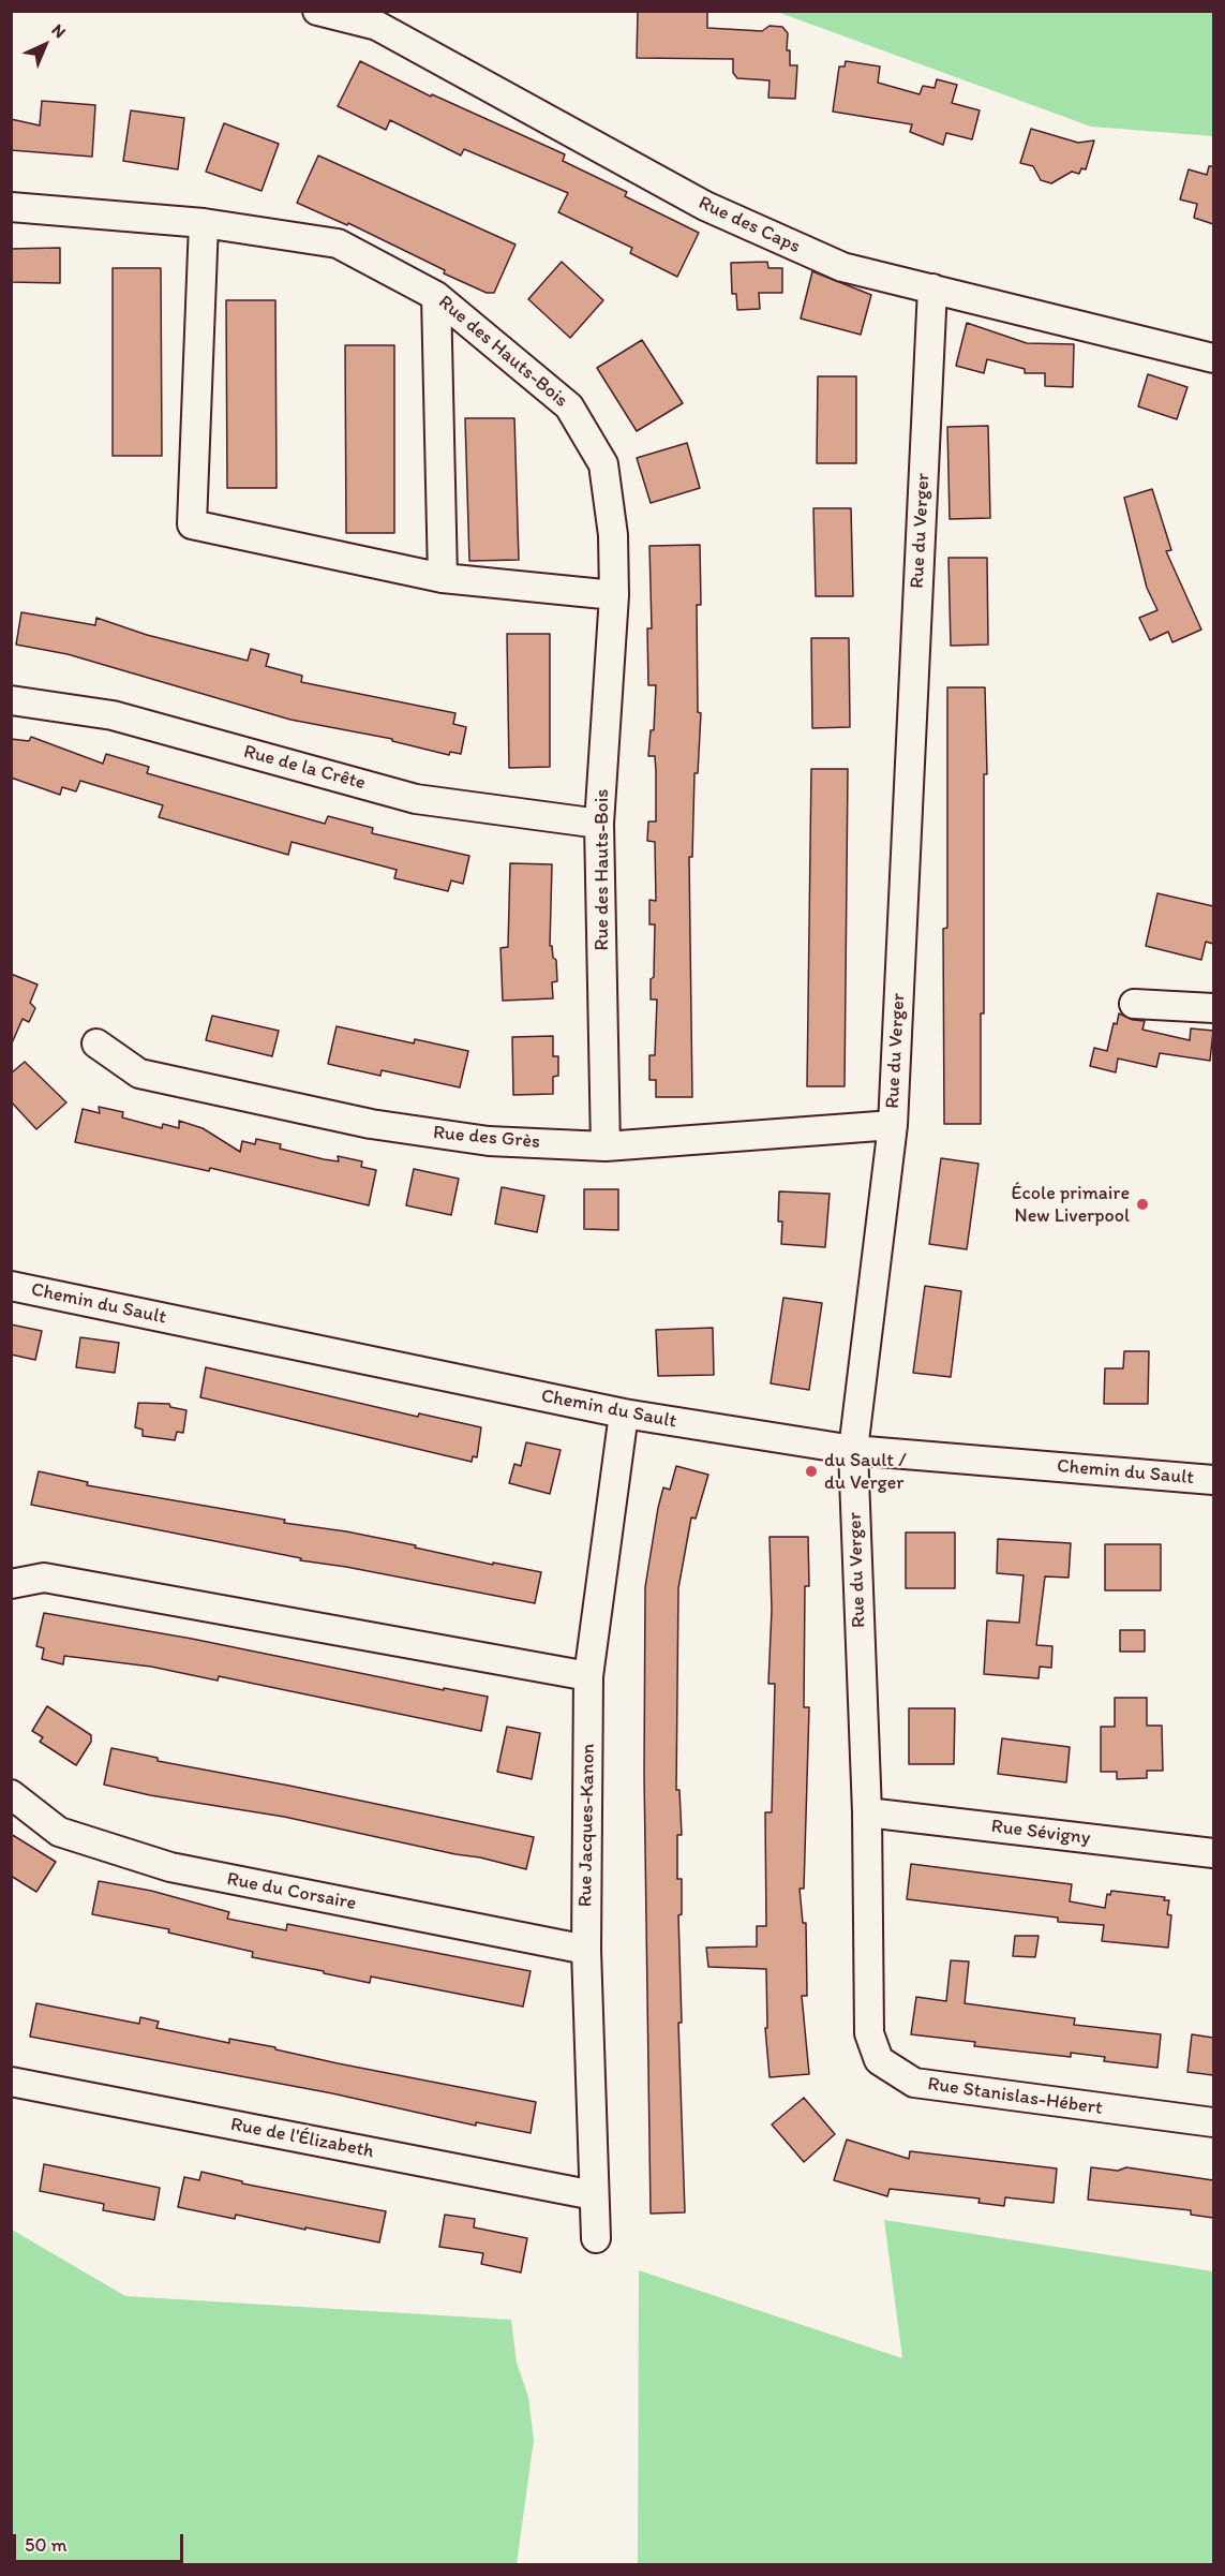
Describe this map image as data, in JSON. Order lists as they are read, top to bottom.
{
  "streets": {
    "street": [
      "Rue des Caps",
      "Rue des Hauts-Bois",
      "Rue du Verger",
      "Rue de la Crête",
      "Rue des Grès",
      "Chemin du Sault",
      "Rue Jacques-Kanon",
      "Rue Sévigny",
      "Rue du Corsaire",
      "Rue Stanislas-Hébert",
      "Rue de l'Élizabeth"
    ]
  },
  "crossings": [
    ["Rue des Caps", "Rue du Verger"],
    ["Rue des Hauts-Bois", "Rue de la Crête"],
    ["Rue des Hauts-Bois", "Rue des Grès"],
    ["Rue du Verger", "Rue des Grès"],
    ["Rue du Verger", "Chemin du Sault"],
    ["Rue du Verger", "Rue Sévigny"],
    ["Rue du Verger", "Rue Stanislas-Hébert"],
    ["Chemin du Sault", "Rue Jacques-Kanon"],
    ["Rue Jacques-Kanon", "Rue du Corsaire"],
    ["Rue Jacques-Kanon", "Rue de l'Élizabeth"],
    ["Rue Sévigny", "Rue Stanislas-Hébert"]
  ],
  "places": ["École primaire New Liverpool", "du Sault / du Verger"],
  "scale_bar": "50 m",
  "north": "top right"
}
